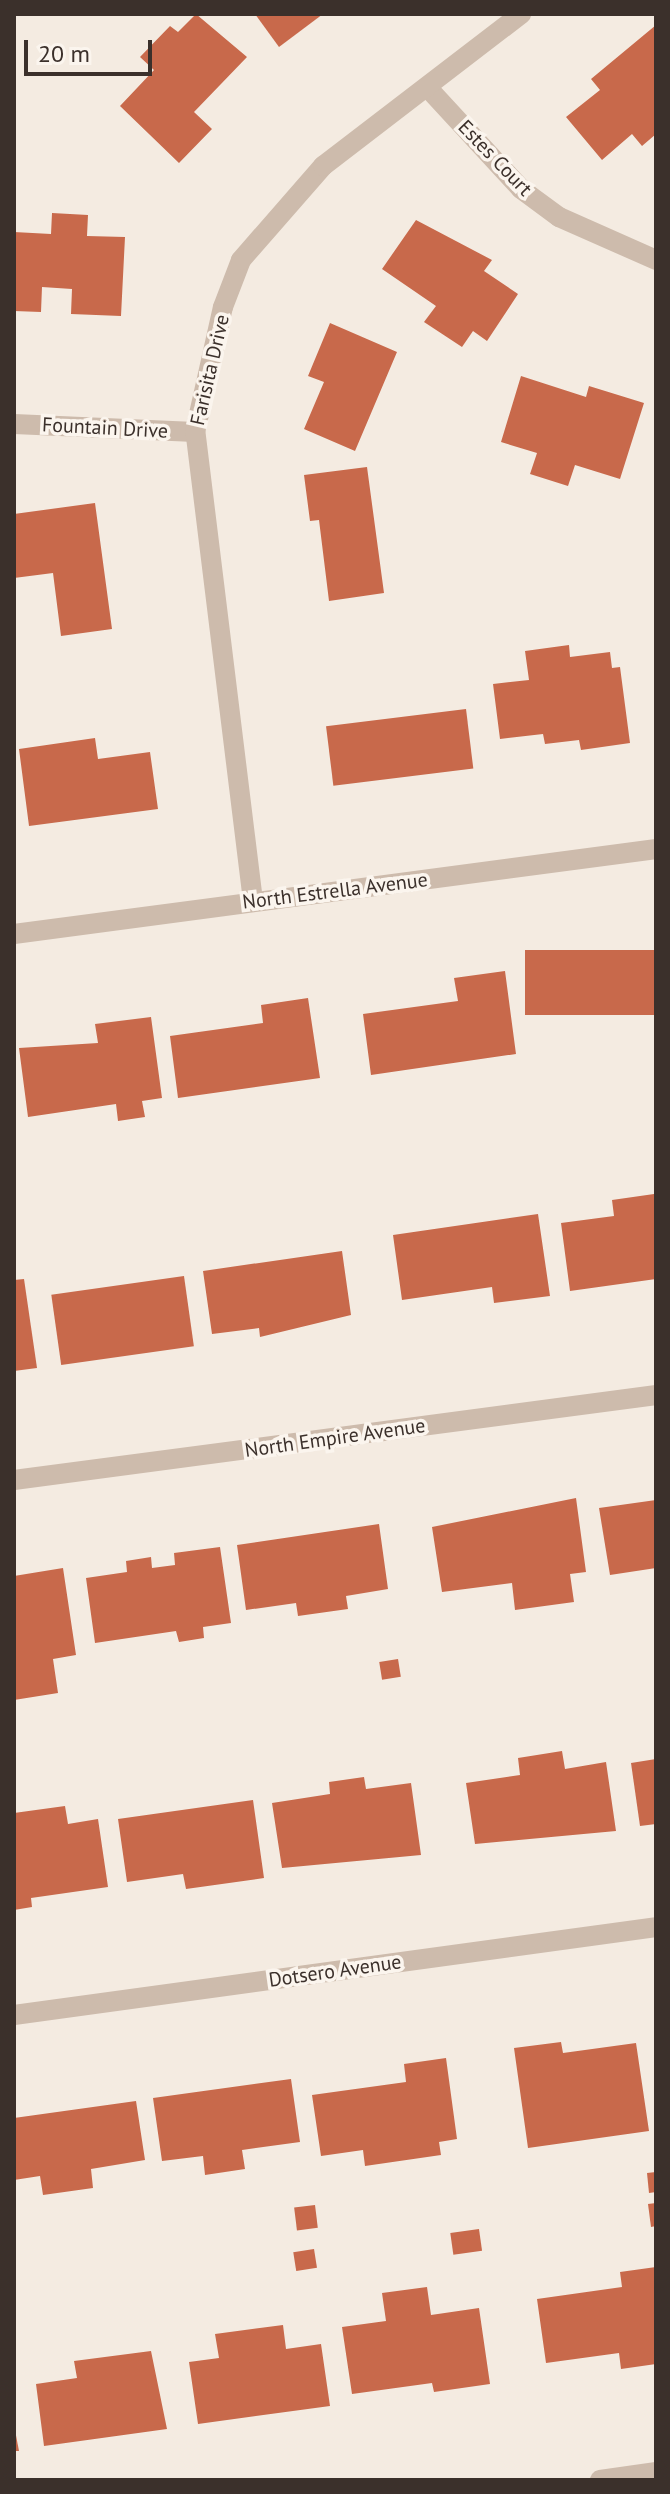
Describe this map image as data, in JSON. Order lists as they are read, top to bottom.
{
  "streets": {
    "street": [
      "Estes Court",
      "Farisita Drive",
      "Fountain Drive",
      "North Estrella Avenue",
      "North Empire Avenue",
      "Dotsero Avenue"
    ]
  },
  "crossings": [
    ["Estes Court", "Farisita Drive"],
    ["Farisita Drive", "Fountain Drive"],
    ["Farisita Drive", "North Estrella Avenue"]
  ],
  "scale_bar": "20 m"
}
